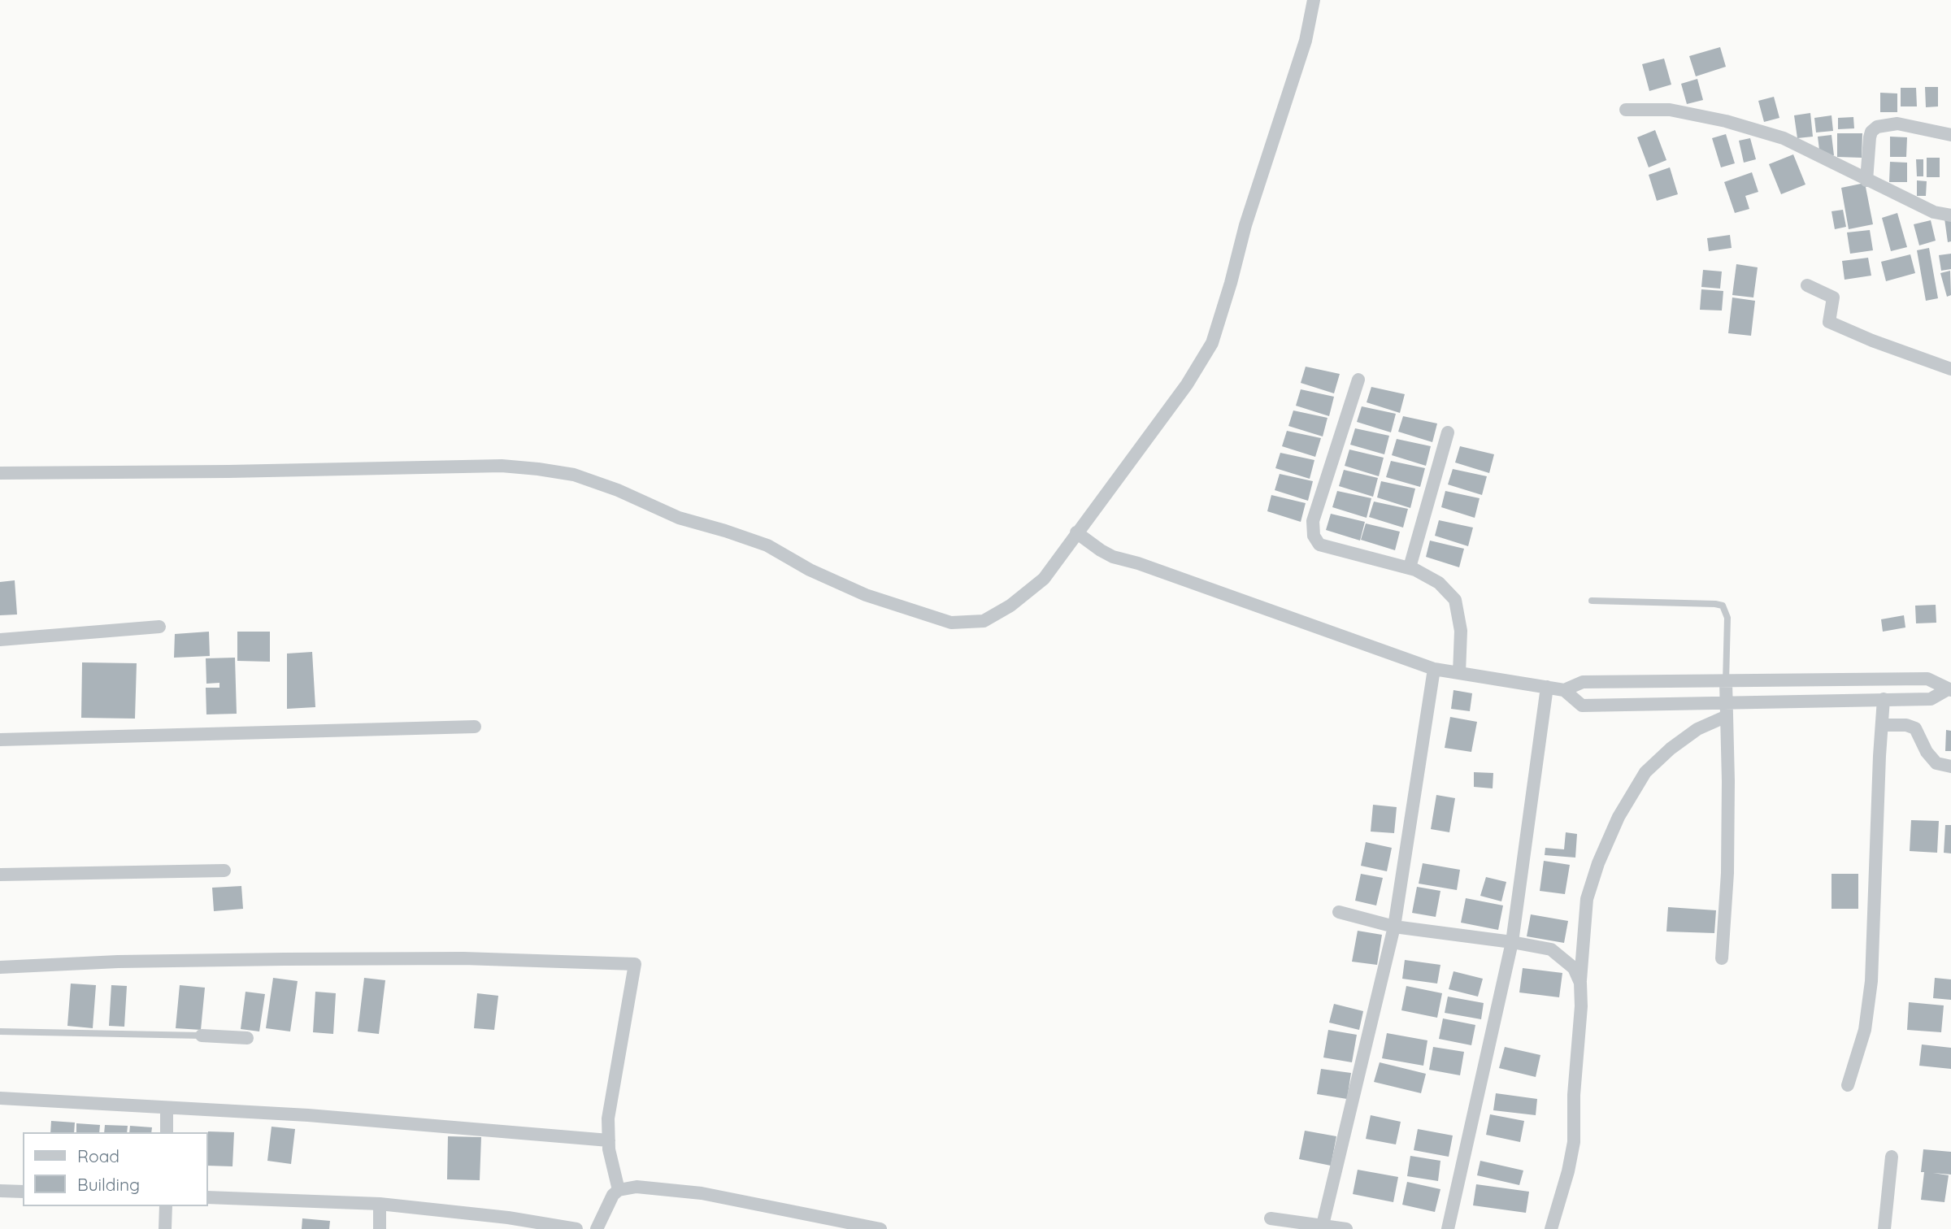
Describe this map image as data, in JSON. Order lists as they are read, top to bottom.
{
  "legend": ["Road", "Building"]
}
